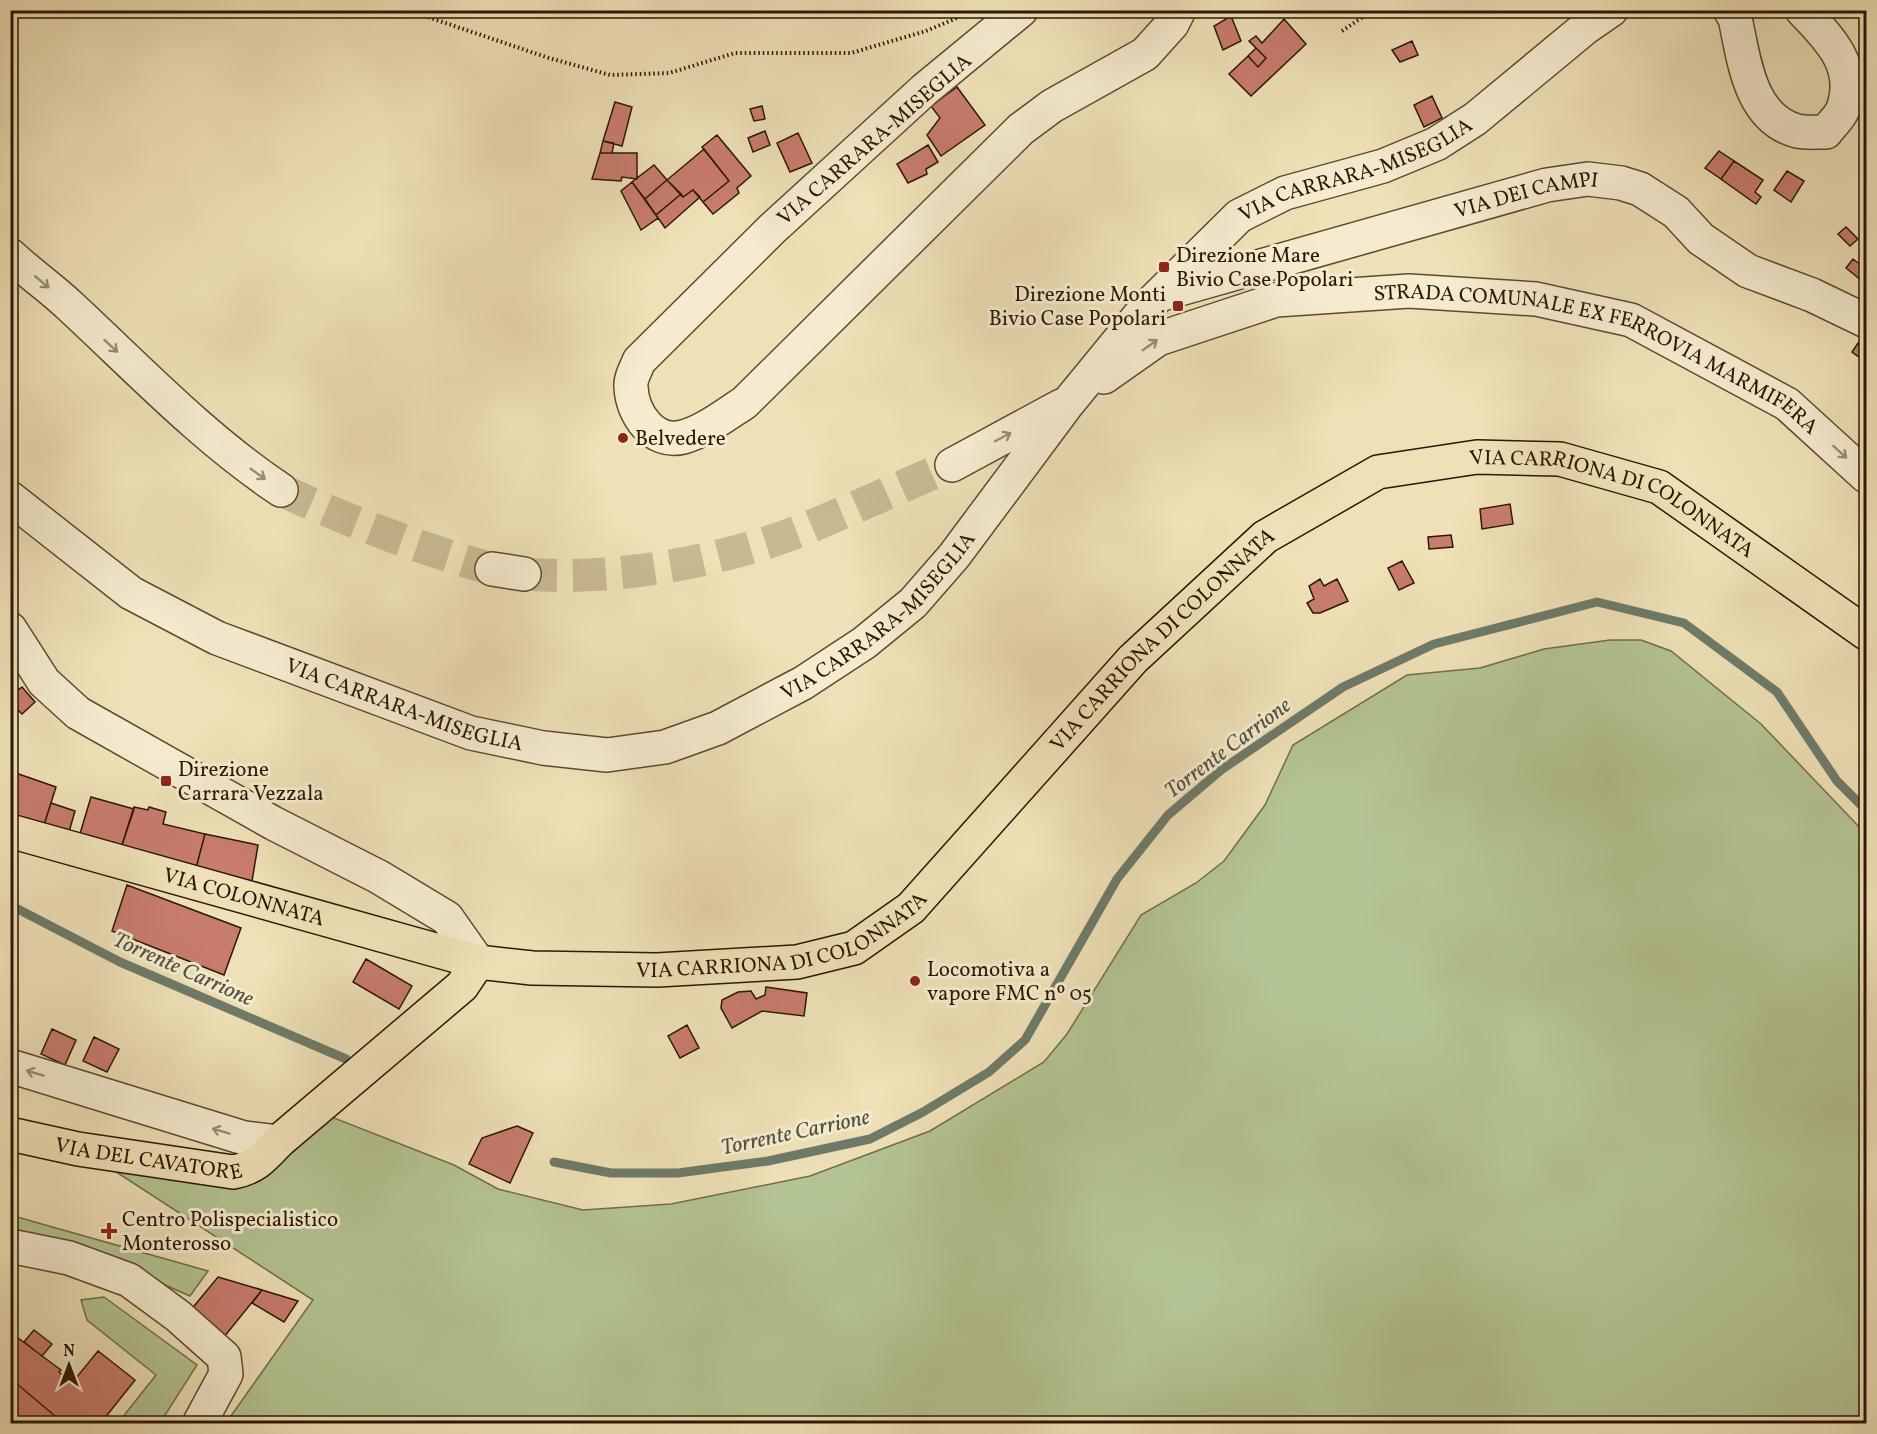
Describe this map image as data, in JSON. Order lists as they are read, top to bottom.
{
  "streets": {
    "main road": ["VIA CARRIONA DI COLONNATA", "VIA COLONNATA", "VIA DEL CAVATORE"],
    "street": ["VIA CARRARA-MISEGLIA", "VIA DEI CAMPI", "STRADA COMUNALE EX FERROVIA MARMIFERA"]
  },
  "crossings": [
    ["VIA CARRARA-MISEGLIA", "VIA DEI CAMPI"],
    ["VIA CARRARA-MISEGLIA", "STRADA COMUNALE EX FERROVIA MARMIFERA"],
    ["VIA CARRIONA DI COLONNATA", "VIA COLONNATA"],
    ["VIA CARRIONA DI COLONNATA", "VIA DEL CAVATORE"],
    ["VIA COLONNATA", "VIA DEL CAVATORE"]
  ],
  "one_way": ["STRADA COMUNALE EX FERROVIA MARMIFERA"],
  "water": ["Torrente Carrione"],
  "places": {
    "transit": ["Direzione Mare Bivio Case Popolari", "Direzione Monti Bivio Case Popolari", "Direzione Carrara Vezzala"],
    "other": ["Belvedere", "Locomotiva a vapore FMC nº 05"],
    "health": ["Centro Polispecialistico Monterosso"]
  },
  "north": "top"
}
